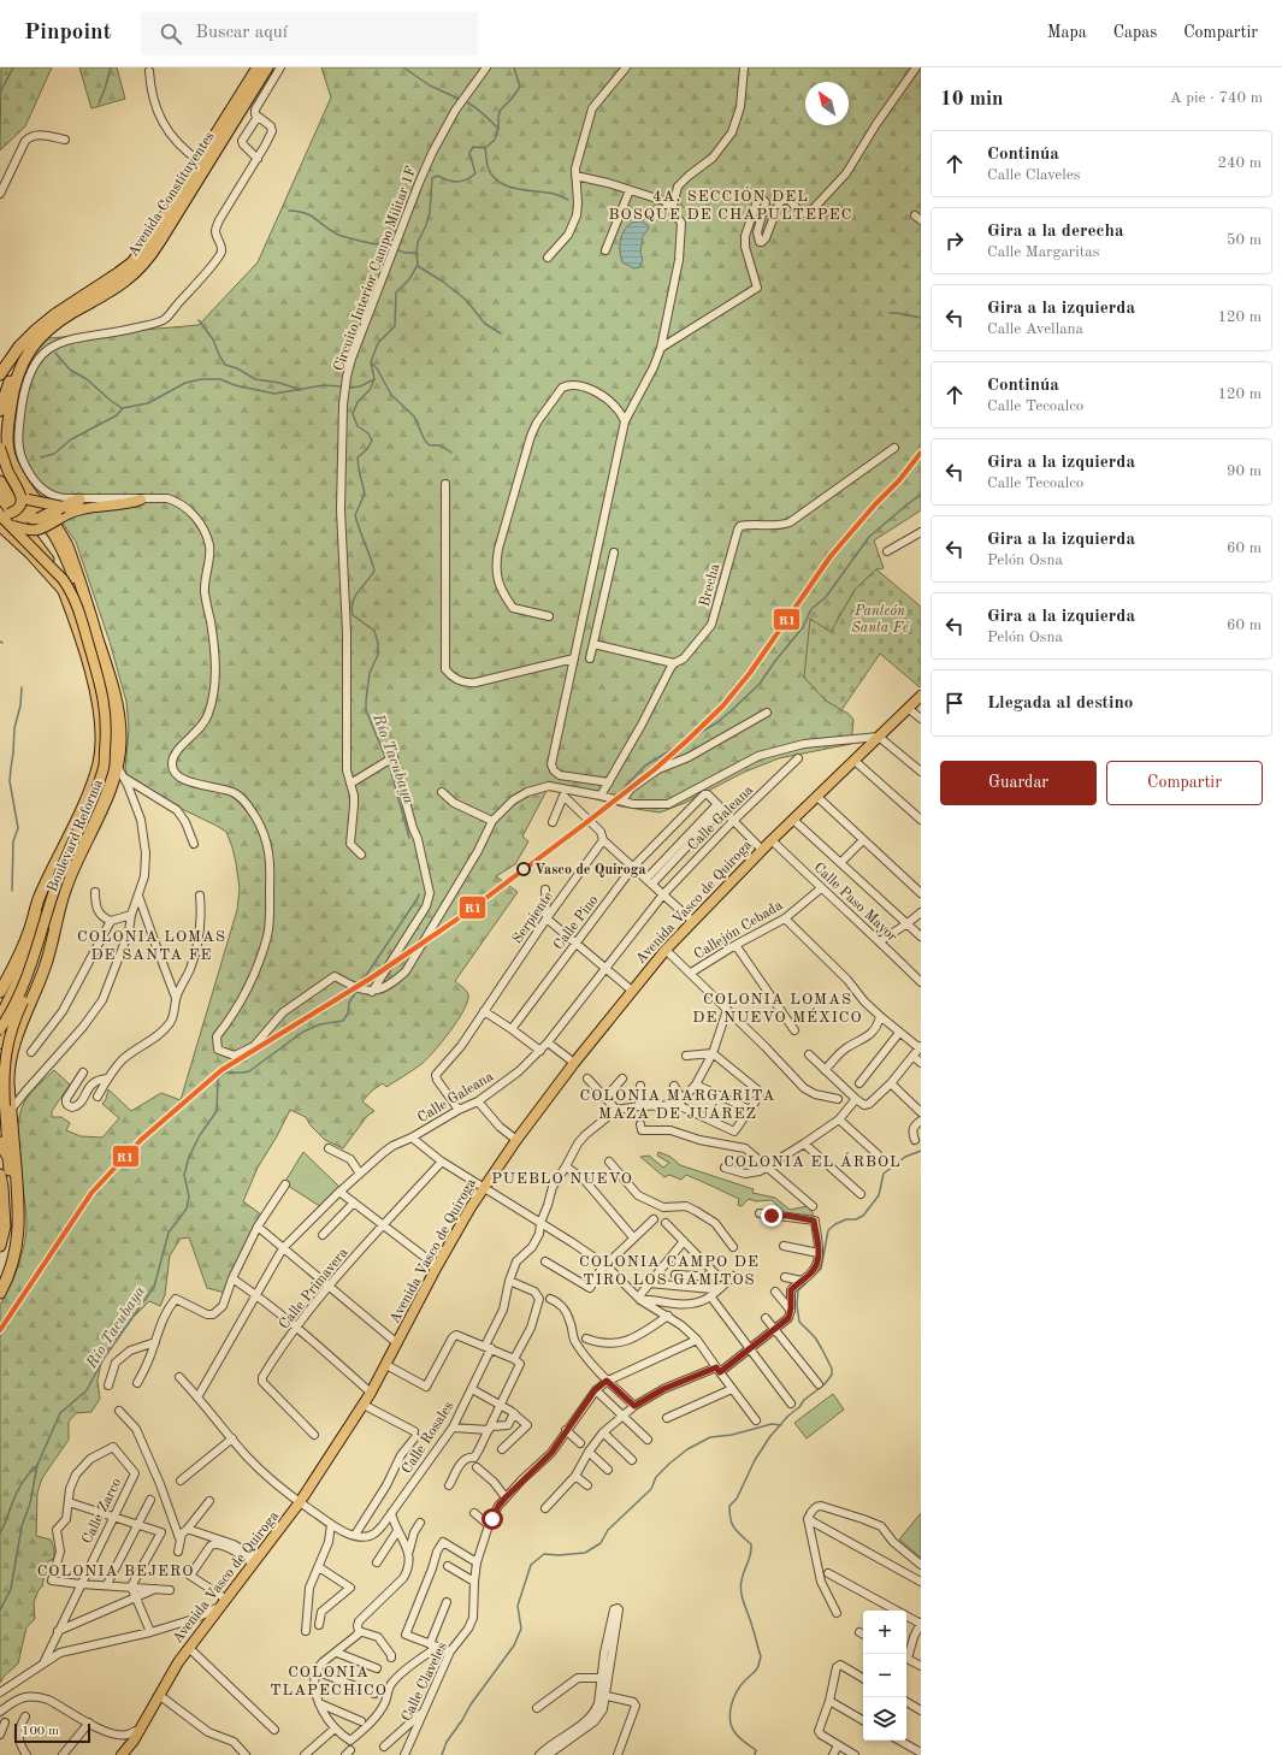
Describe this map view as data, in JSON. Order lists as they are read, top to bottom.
{
  "streets": {
    "highway": ["Avenida Constituyentes", "Boulevard Reforma"],
    "main road": ["Avenida Vasco de Quiroga"],
    "street": [
      "Circuito Interior Campo Militar 1F",
      "Brecha",
      "Calle Galeana",
      "Calle Paso Mayor",
      "Serpiente",
      "Calle Pino",
      "Callejón Cebada",
      "Calle Primavera",
      "Calle Rosales",
      "Calle Zarco",
      "Calle Claveles"
    ]
  },
  "crossings": [
    ["Avenida Constituyentes", "Boulevard Reforma"],
    ["Calle Galeana", "Serpiente"],
    ["Avenida Vasco de Quiroga", "Calle Paso Mayor"],
    ["Calle Paso Mayor", "Callejón Cebada"]
  ],
  "districts": [
    "4A. SECCIÓN DEL BOSQUE DE CHAPULTEPEC",
    "COLONIA LOMAS DE SANTA FE",
    "COLONIA LOMAS DE NUEVO MÉXICO",
    "COLONIA MARGARITA MAZA DE JUÁREZ",
    "COLONIA EL ÁRBOL",
    "PUEBLO NUEVO",
    "COLONIA CAMPO DE TIRO LOS GAMITOS",
    "COLONIA BEJERO",
    "COLONIA TLAPECHICO"
  ],
  "water": ["Río Tacubaya"],
  "parks": ["Panteón Santa Fé"],
  "places": ["Vasco de Quiroga"],
  "lines": ["transit line R1"],
  "scale_bar": "100 m",
  "north": "top left",
  "page": {
    "header": "Pinpoint",
    "search": "Buscar aquí",
    "nav": ["Mapa", "Capas", "Compartir"],
    "heading": ["10 min", "A pie · 740 m"],
    "list": [
      ["Continúa", "Calle Claveles", "240 m"],
      ["Gira a la derecha", "Calle Margaritas", "50 m"],
      ["Gira a la izquierda", "Calle Avellana", "120 m"],
      ["Continúa", "Calle Tecoalco", "120 m"],
      ["Gira a la izquierda", "Calle Tecoalco", "90 m"],
      ["Gira a la izquierda", "Pelón Osna", "60 m"],
      ["Gira a la izquierda", "Pelón Osna", "60 m"],
      "Llegada al destino"
    ],
    "buttons": ["Guardar", "Compartir"],
    "map_buttons": ["+", "−"],
    "scale": "100 m"
  }
}
